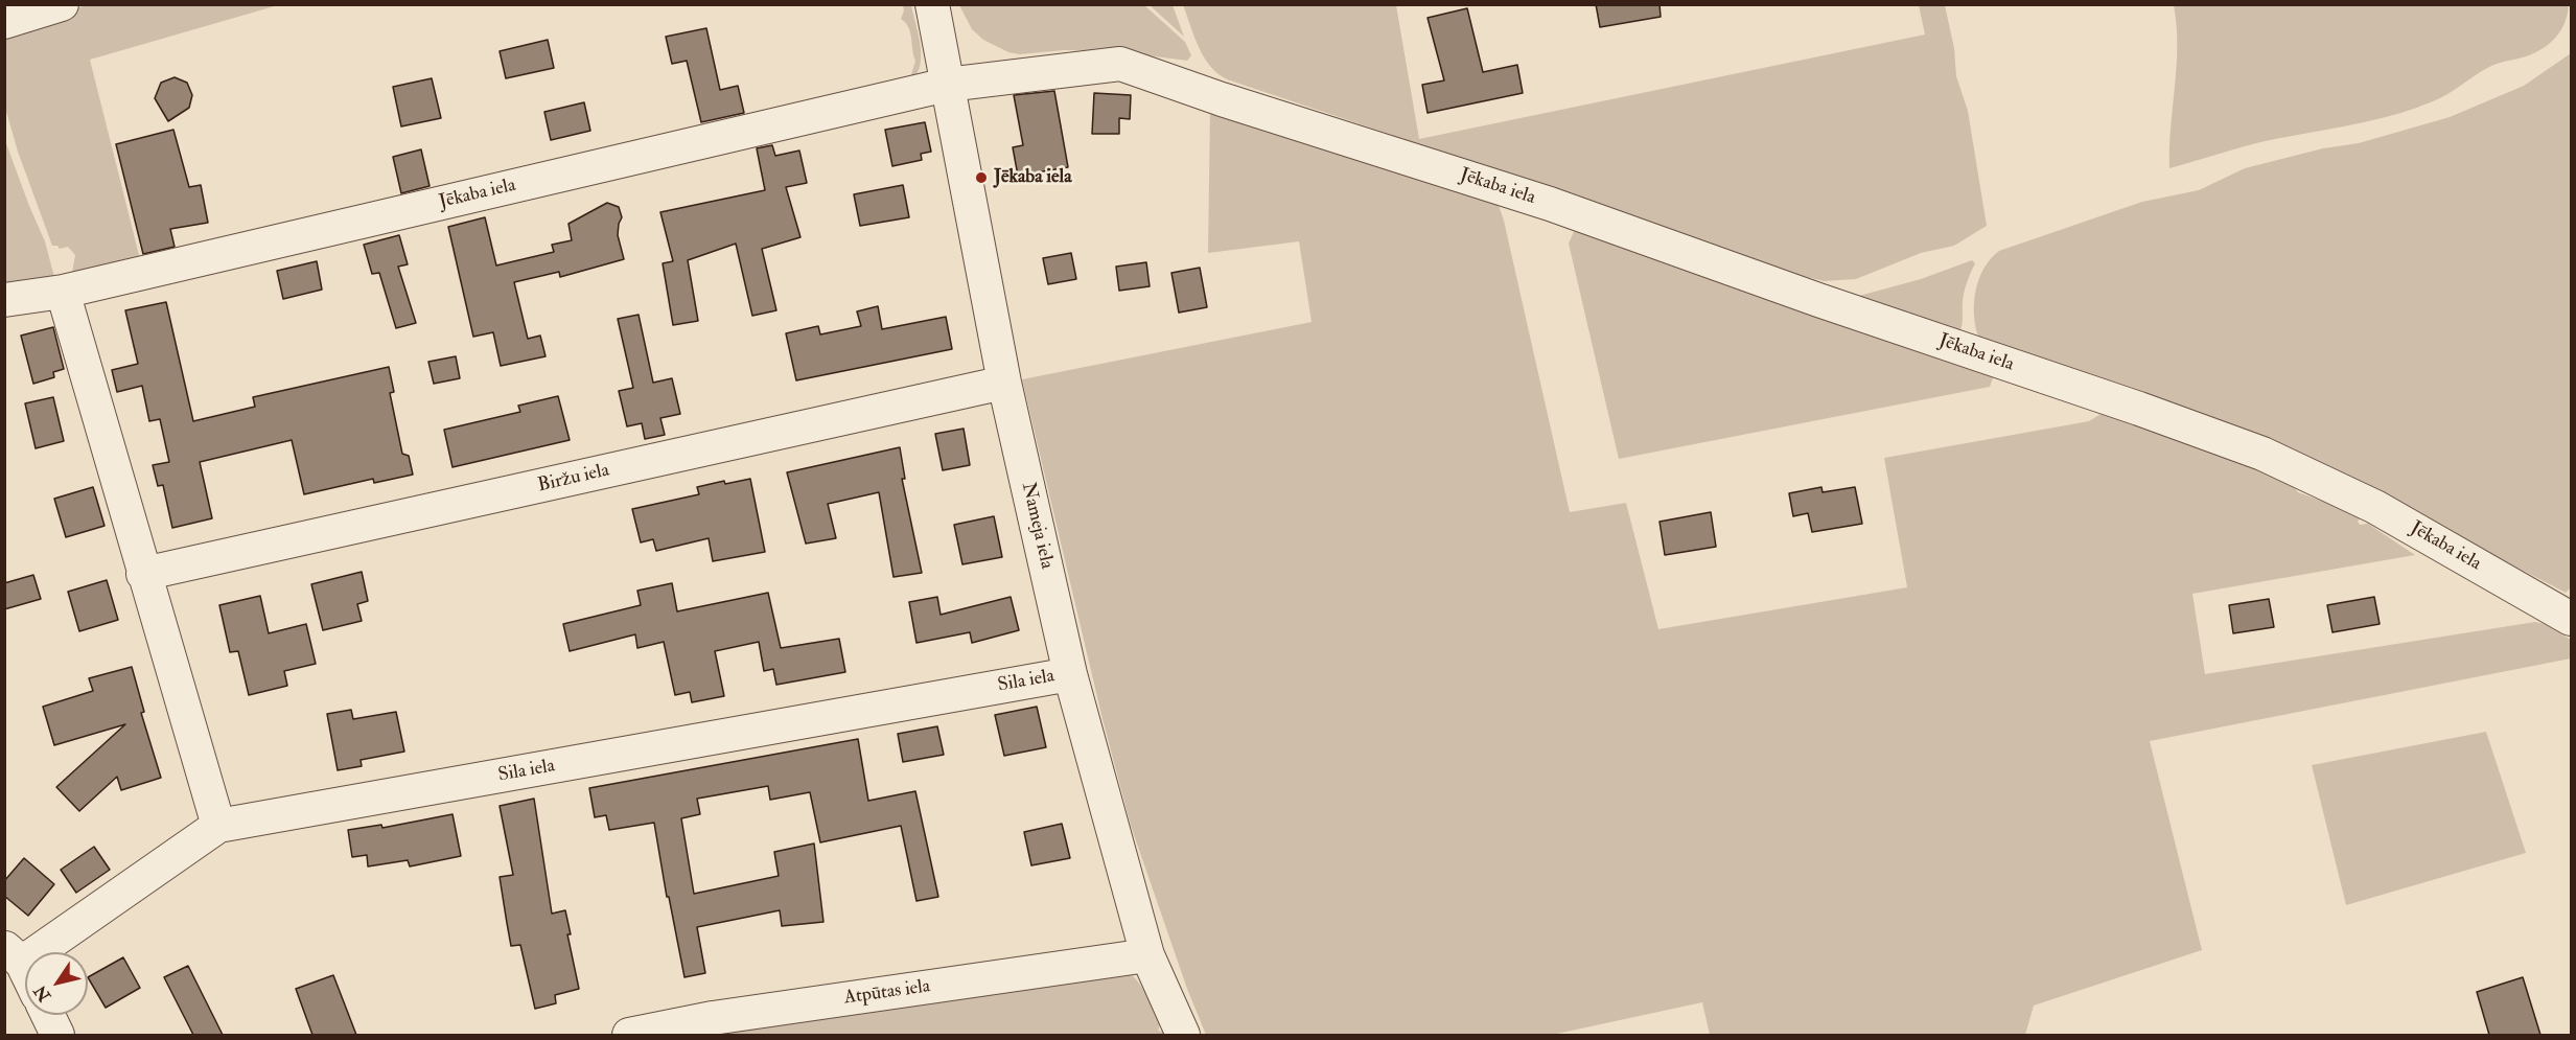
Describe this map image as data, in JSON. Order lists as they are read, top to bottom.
{
  "streets": {
    "street": [
      "Jēkaba iela",
      "Biržu iela",
      "Nameja iela",
      "Sila iela",
      "Atpūtas iela"
    ]
  },
  "crossings": [
    ["Jēkaba iela", "Nameja iela"],
    ["Biržu iela", "Nameja iela"],
    ["Nameja iela", "Sila iela"],
    ["Nameja iela", "Atpūtas iela"]
  ],
  "places": ["Jēkaba iela"],
  "north": "bottom left"
}
